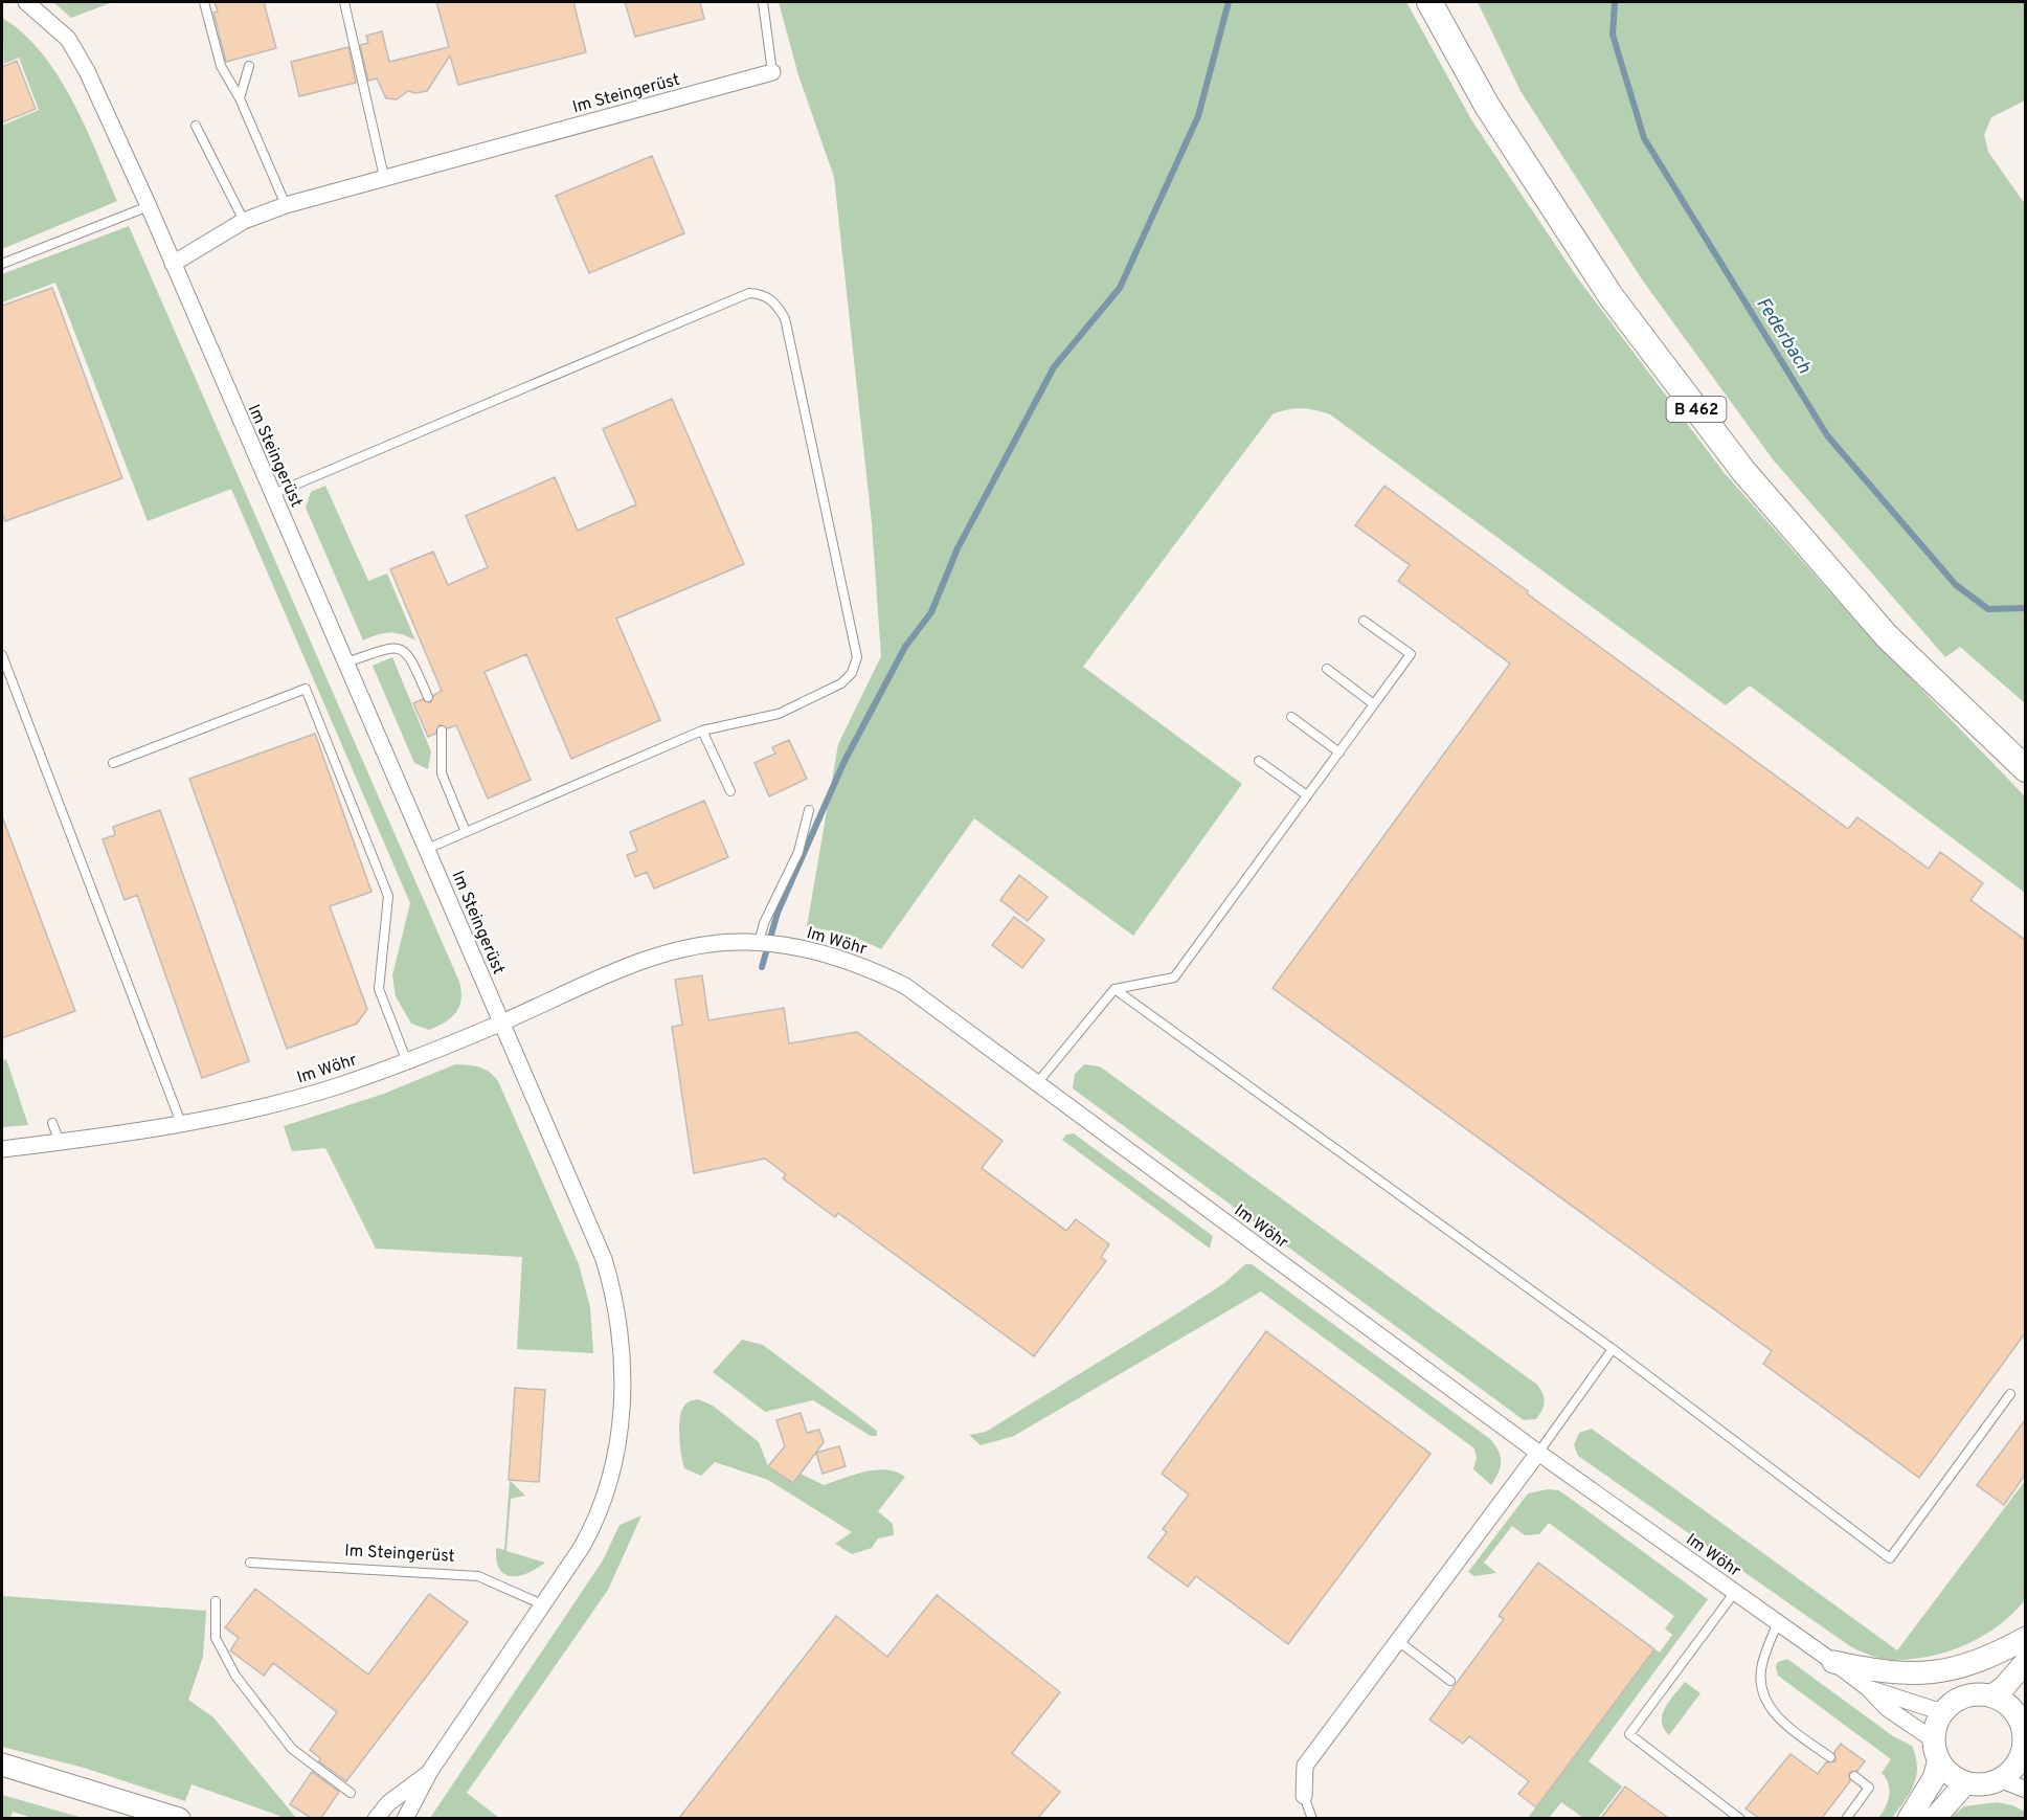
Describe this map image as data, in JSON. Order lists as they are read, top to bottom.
{
  "streets": {
    "main road": ["B 462"],
    "street": ["Im Steingerüst", "Im Wöhr"]
  },
  "crossings": [
    ["Im Steingerüst", "Im Wöhr"]
  ],
  "water": ["Federbach"]
}
